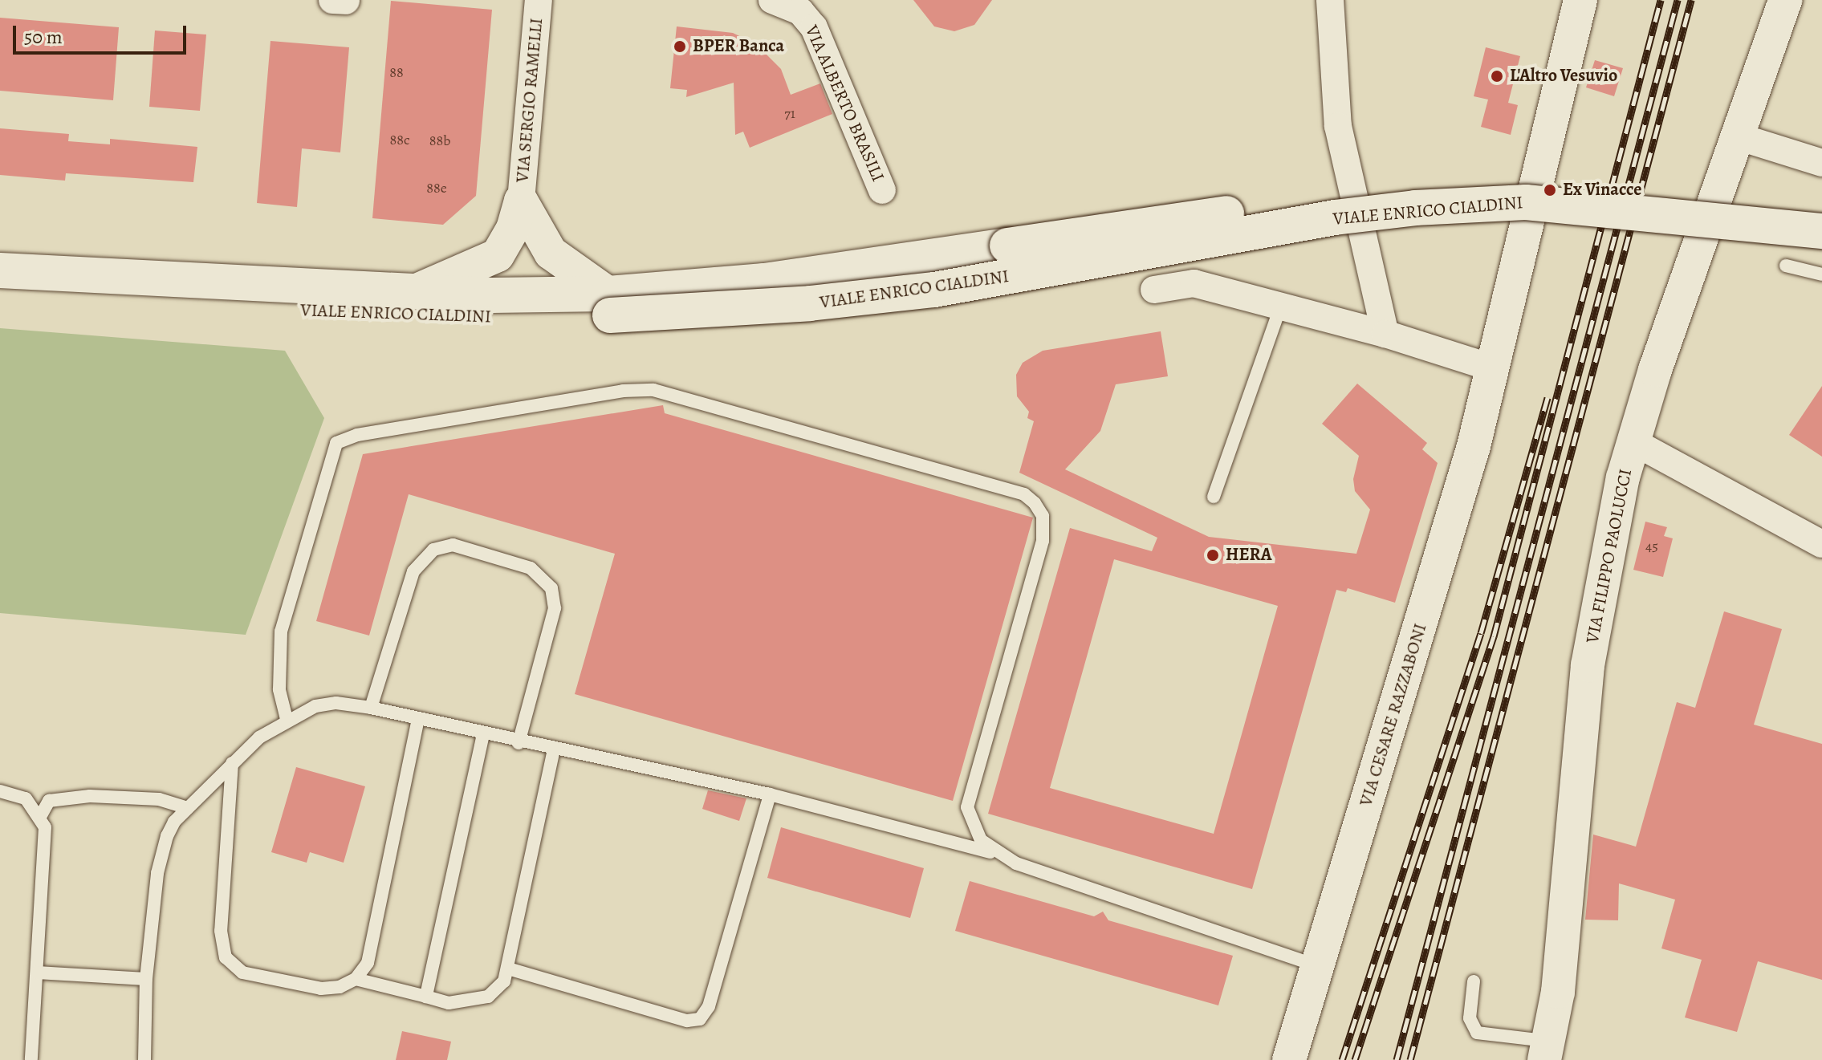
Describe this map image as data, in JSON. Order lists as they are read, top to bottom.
{
  "streets": {
    "main road": ["VIALE ENRICO CIALDINI"],
    "street": [
      "VIA SERGIO RAMELLI",
      "VIA ALBERTO BRASILI",
      "VIA FILIPPO PAOLUCCI",
      "VIA CESARE RAZZABONI"
    ]
  },
  "places": [
    "BPER Banca",
    "L'Altro Vesuvio",
    "Ex Vinacce",
    "HERA"
  ],
  "house_numbers": [
    "88",
    "71",
    "88c",
    "88b",
    "88e",
    "45"
  ],
  "scale_bar": "50 m"
}
